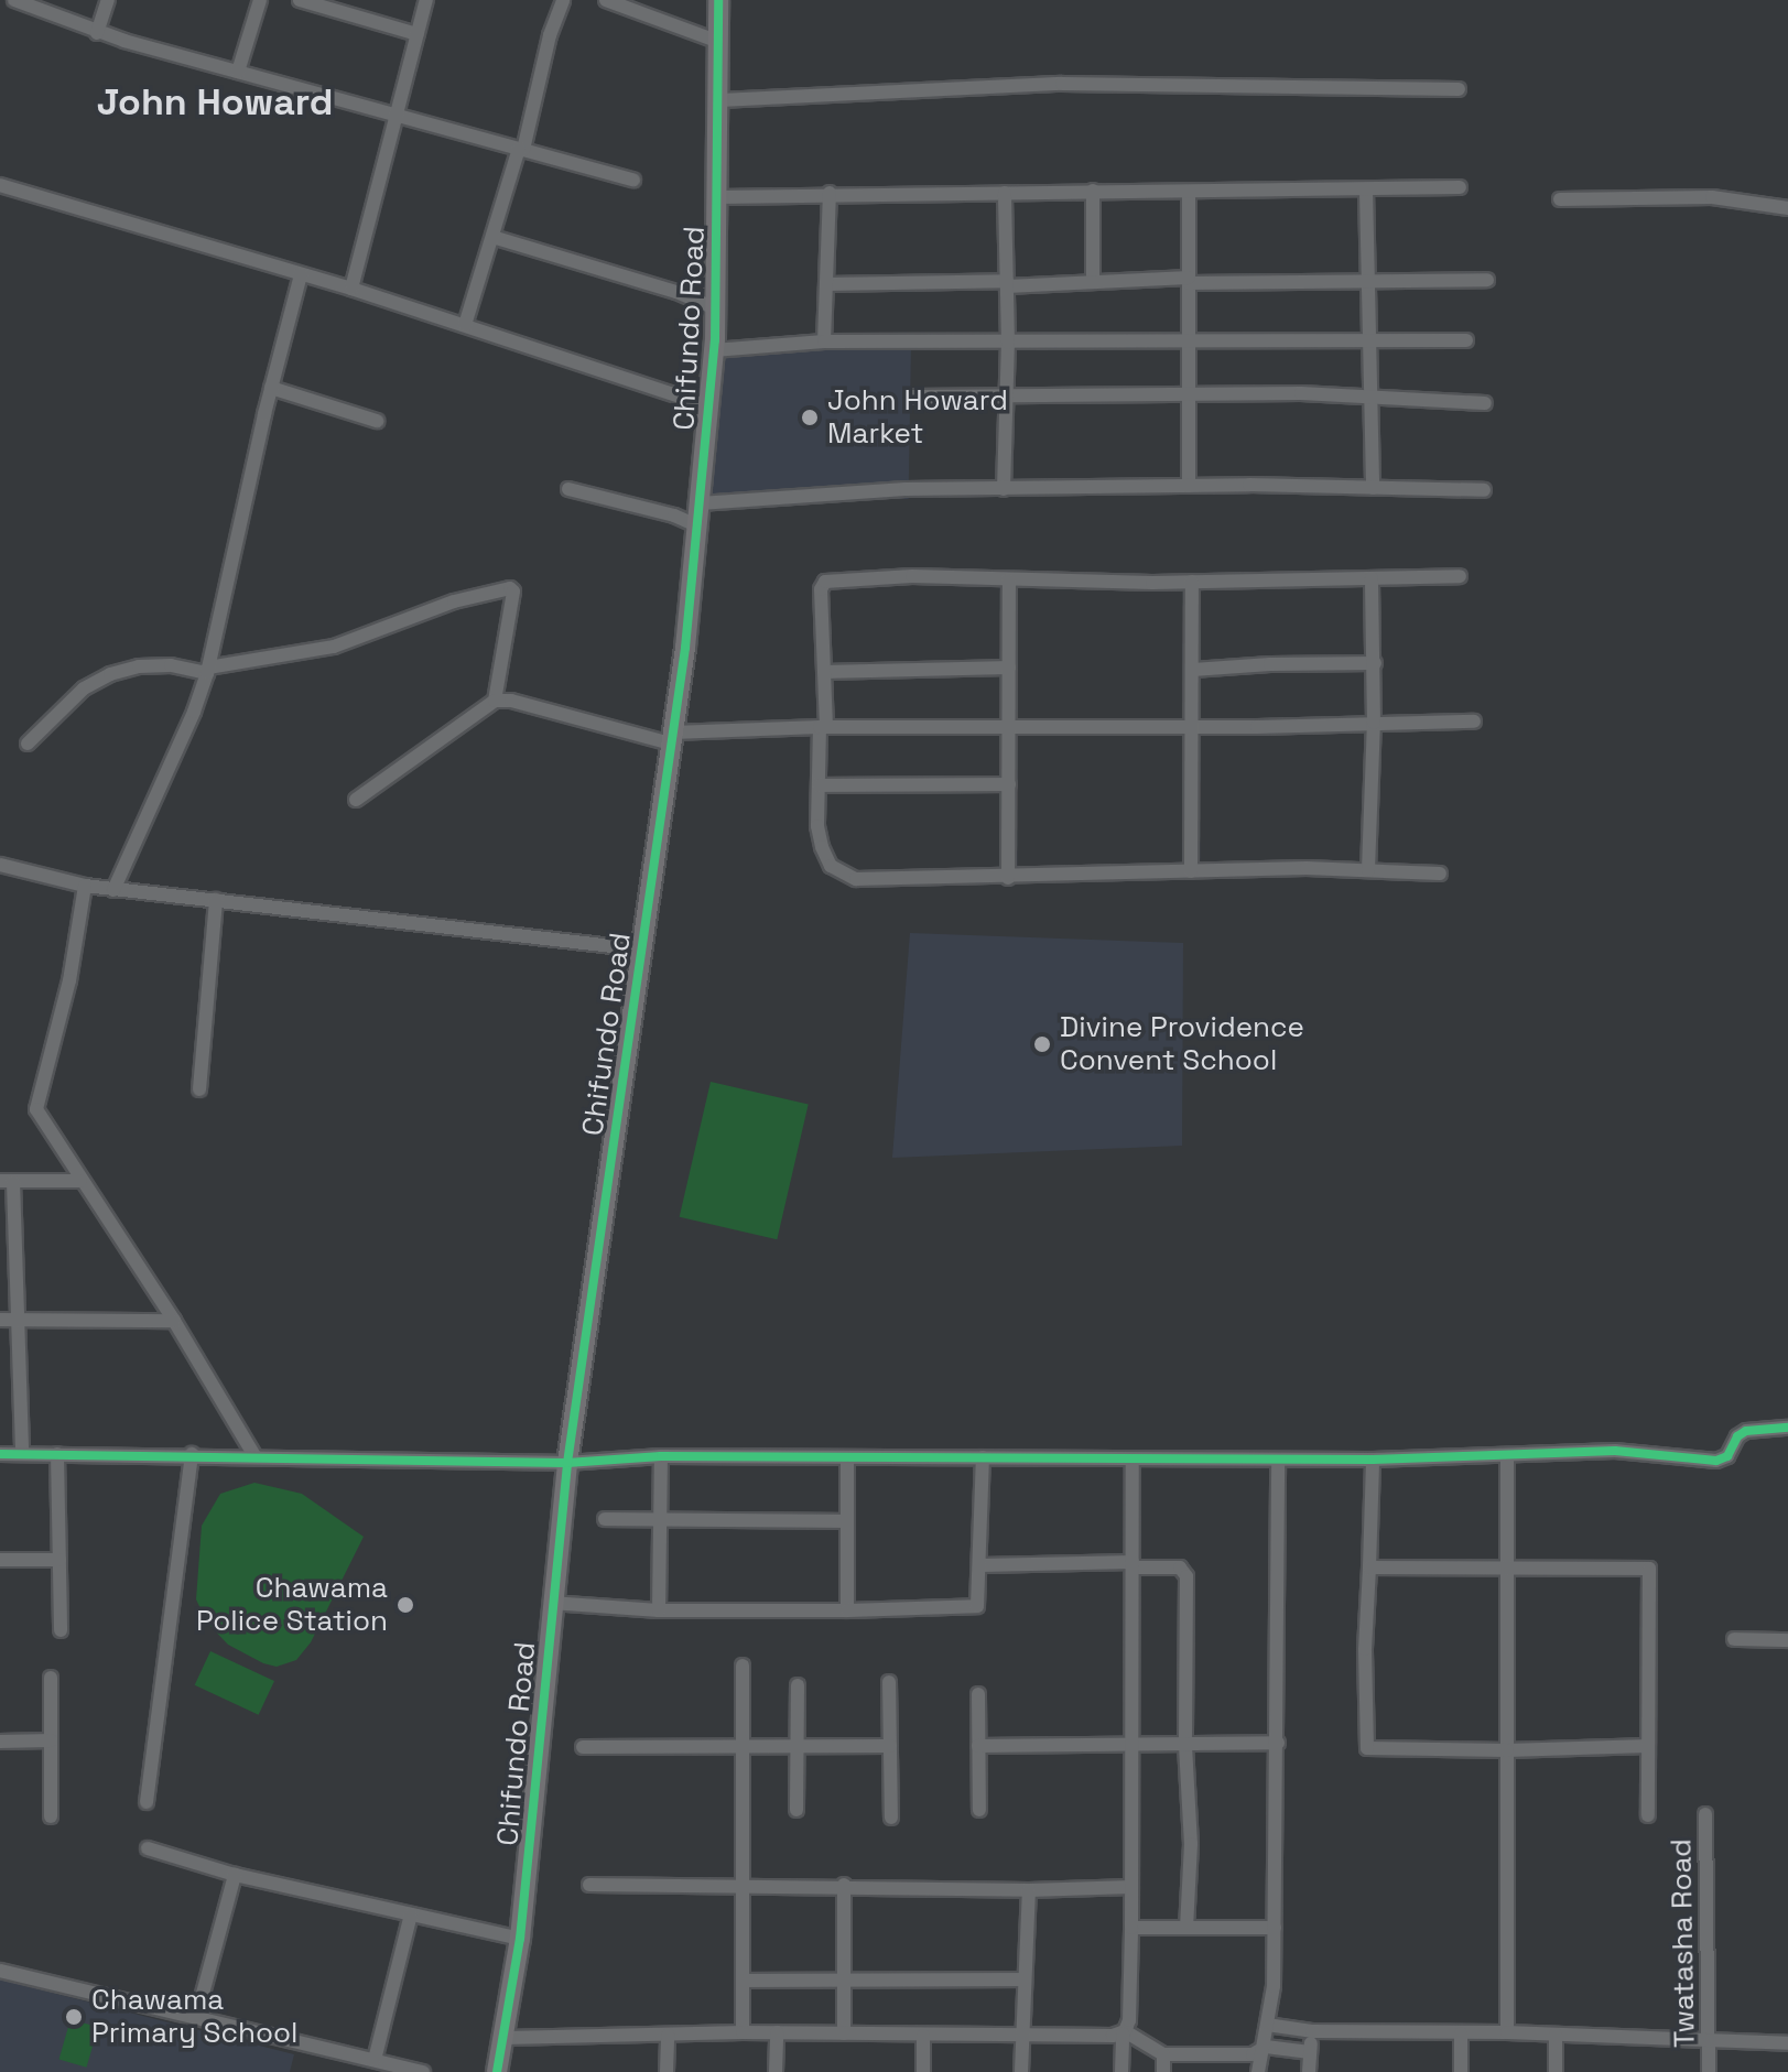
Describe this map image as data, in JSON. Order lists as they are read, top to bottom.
{
  "streets": {
    "street": ["Chifundo Road", "Twatasha Road"]
  },
  "districts": ["John Howard"],
  "places": [
    "John Howard Market",
    "Divine Providence Convent School",
    "Chawama Police Station",
    "Chawama Primary School"
  ]
}
